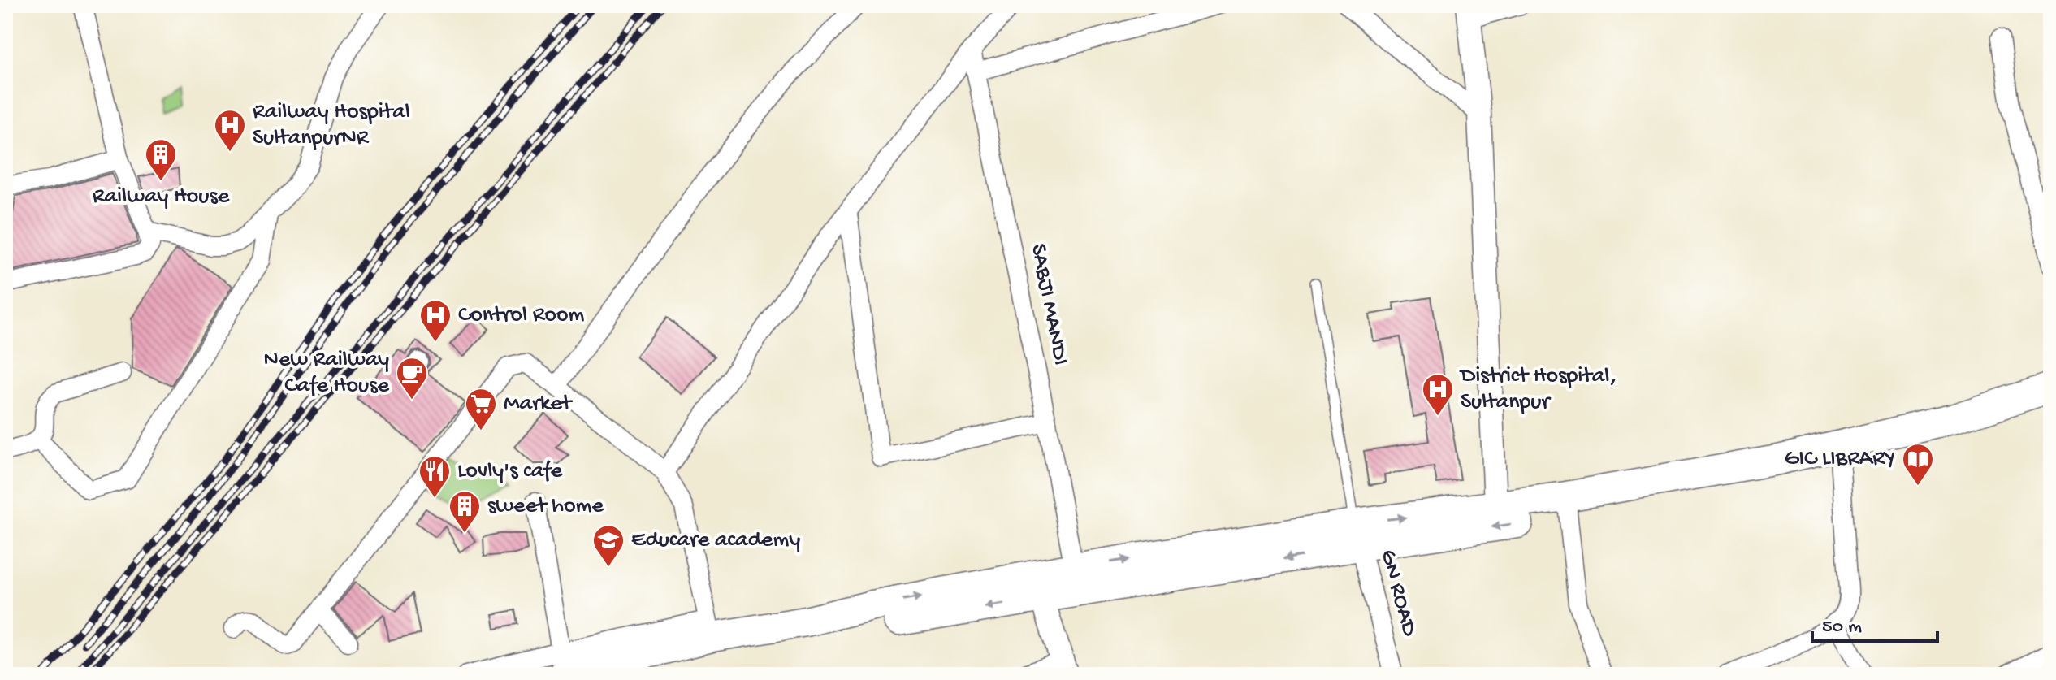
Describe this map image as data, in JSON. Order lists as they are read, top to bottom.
{
  "streets": {
    "street": ["SABJI MANDI", "GN ROAD"]
  },
  "places": {
    "hospital": ["Railway Hospital SultanpurNR", "Control Room", "District Hospital, Sultanpur"],
    "building": ["Railway House", "sweet home"],
    "cafe": ["New Railway Cafe House"],
    "supermarket": ["Market"],
    "library": ["GIC LIBRARY"],
    "restaurant": ["Lovly's cafe"],
    "school or university": ["Educare academy"]
  },
  "scale_bar": "50 m"
}
